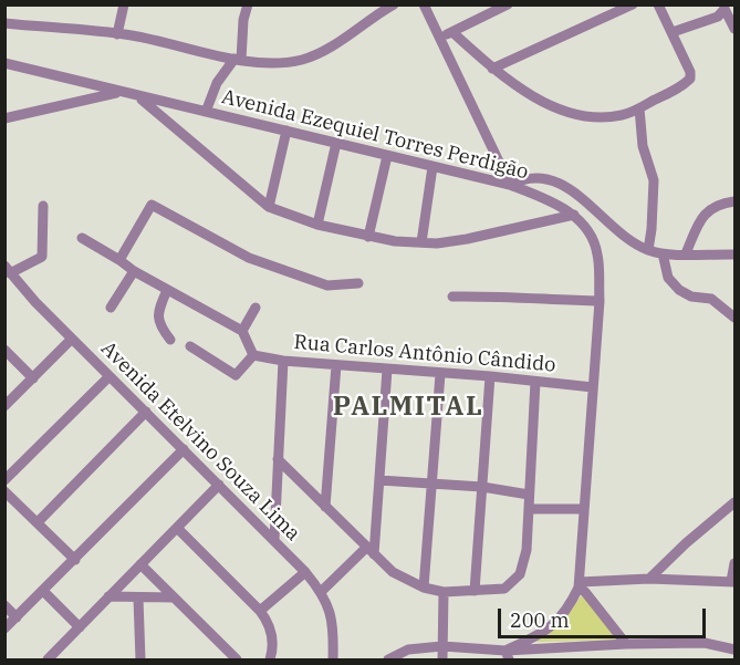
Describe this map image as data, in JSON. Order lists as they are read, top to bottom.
{
  "streets": {
    "street": ["Avenida Ezequiel Torres Perdigão", "Rua Carlos Antônio Cândido", "Avenida Etelvino Souza Lima"]
  },
  "crossings": [
    ["Avenida Ezequiel Torres Perdigão", "Rua Carlos Antônio Cândido"]
  ],
  "districts": ["PALMITAL"],
  "scale_bar": "200 m"
}
